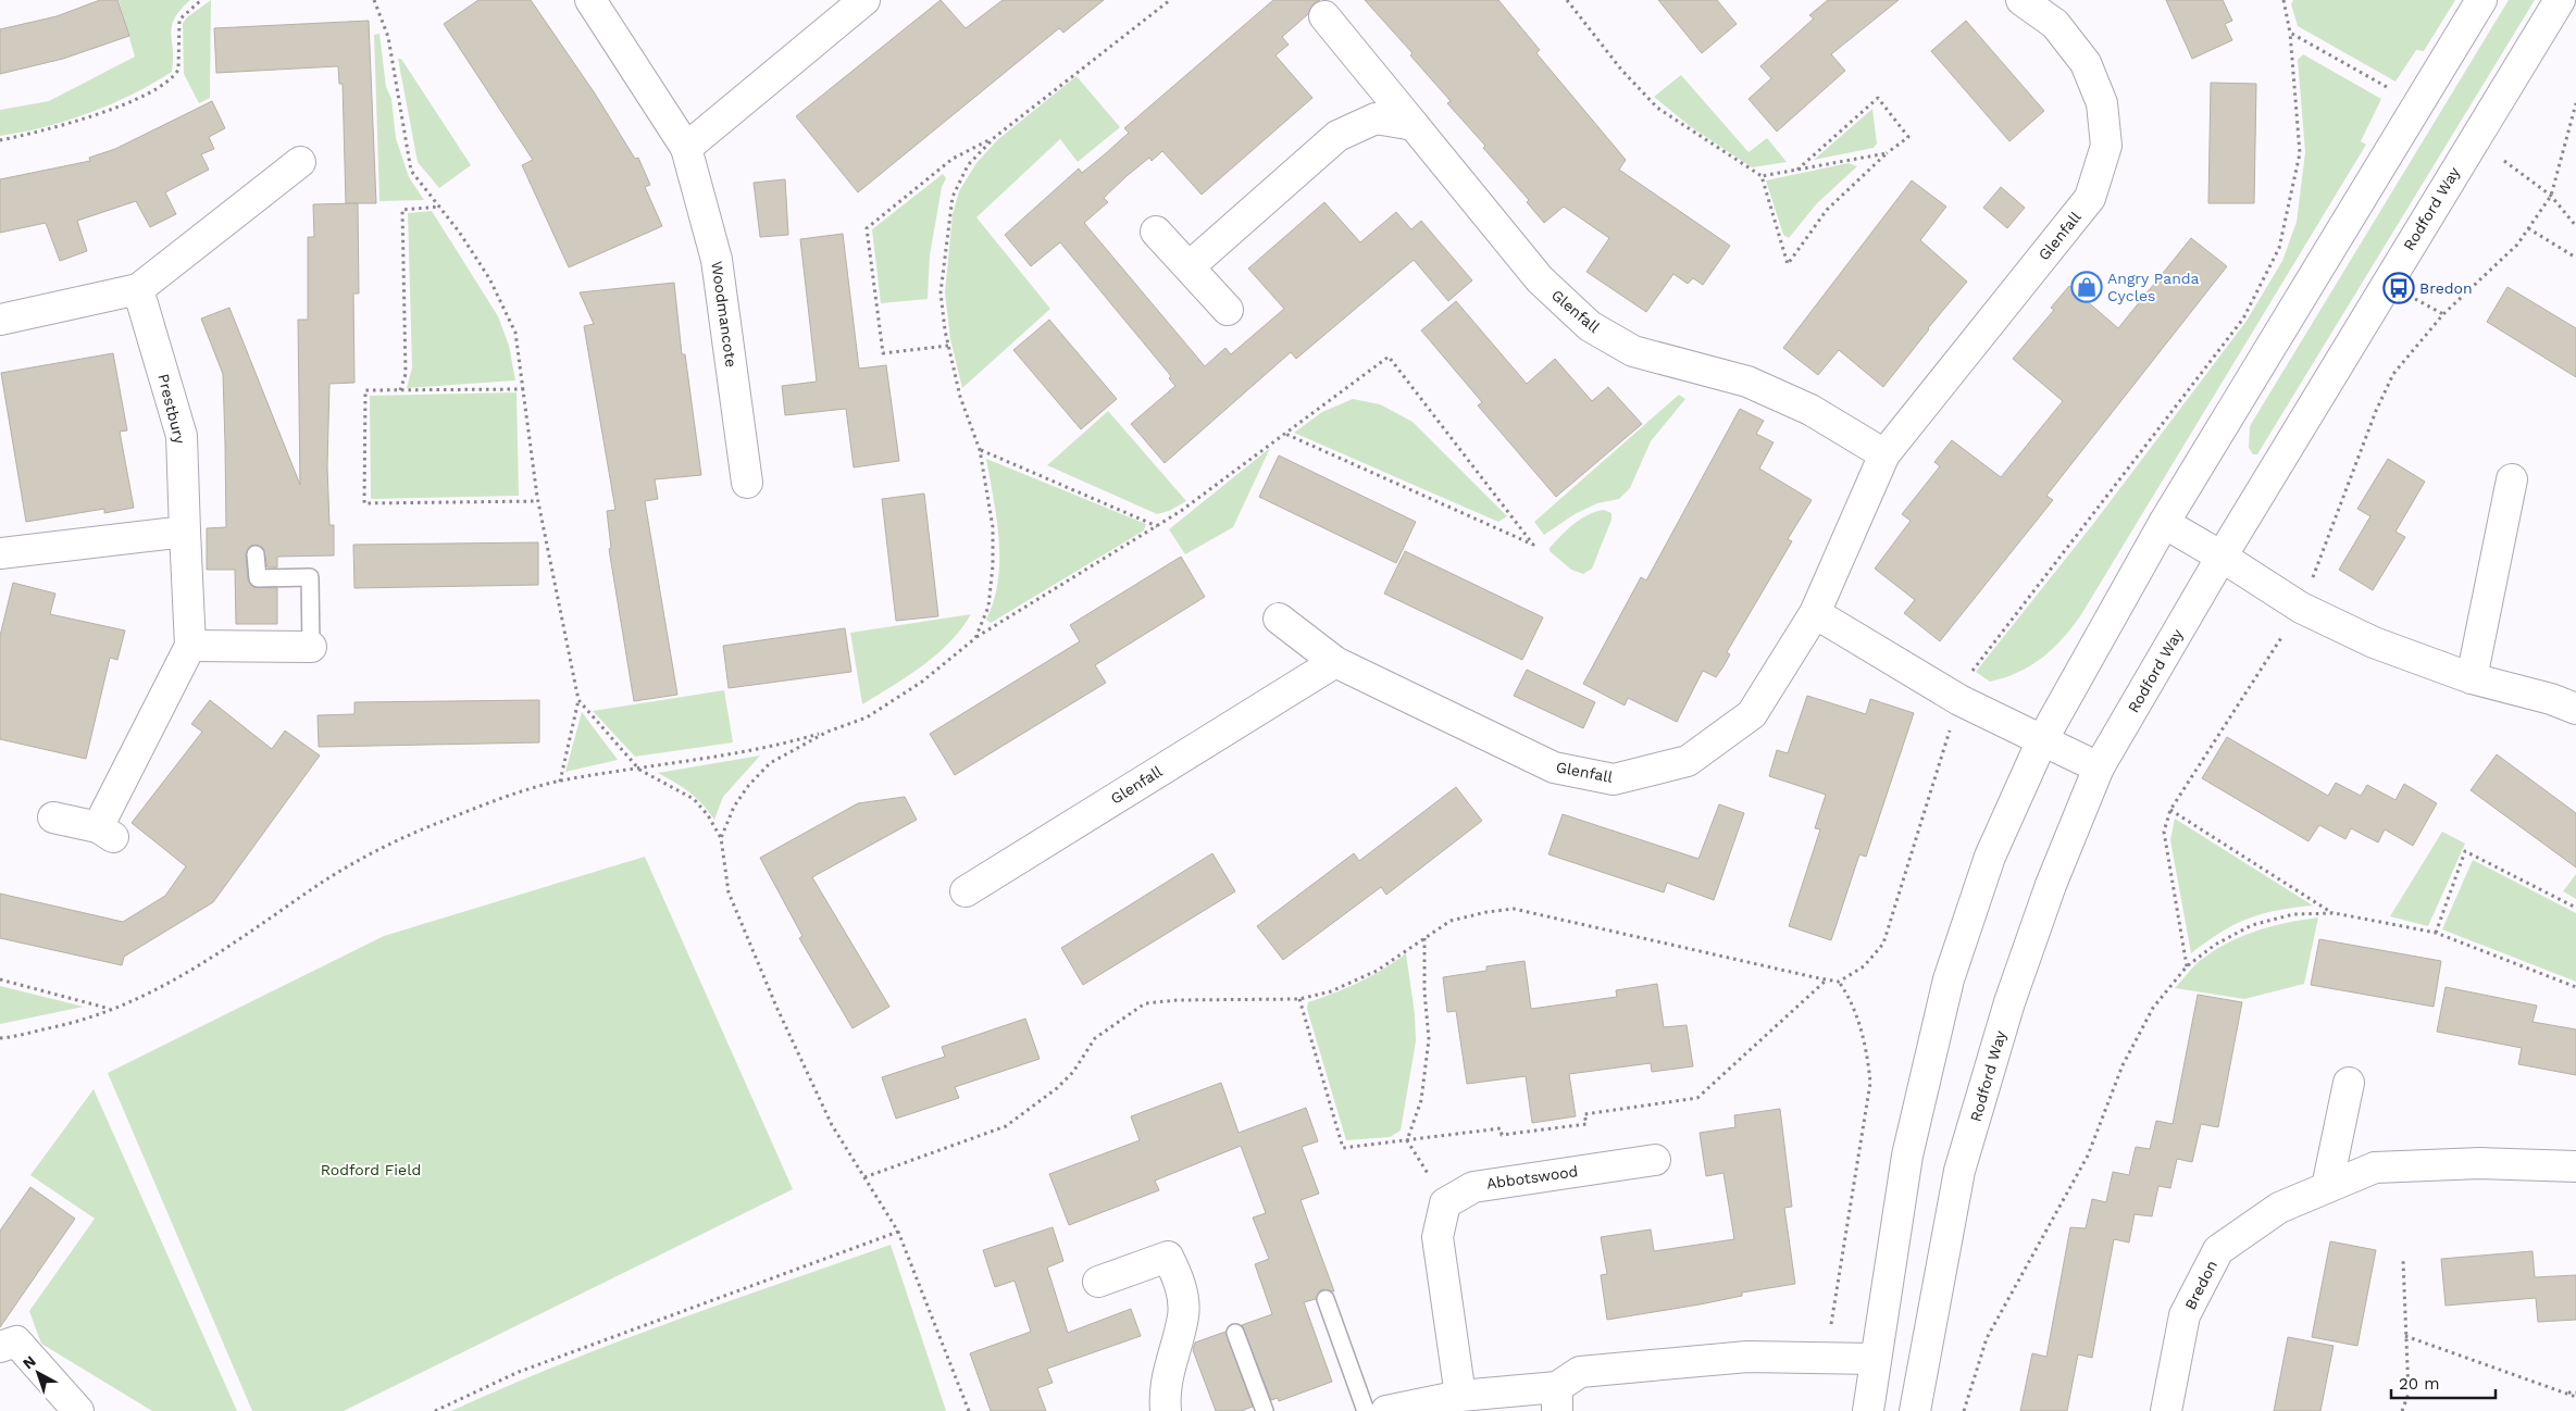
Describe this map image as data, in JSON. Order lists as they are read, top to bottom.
{
  "streets": {
    "street": [
      "Rodford Way",
      "Glenfall",
      "Woodmancote",
      "Prestbury",
      "Abbotswood",
      "Bredon"
    ]
  },
  "parks": ["Rodford Field"],
  "places": {
    "shop": ["Angry Panda Cycles"],
    "bus stop": ["Bredon"]
  },
  "scale_bar": "20 m",
  "north": "top left"
}
